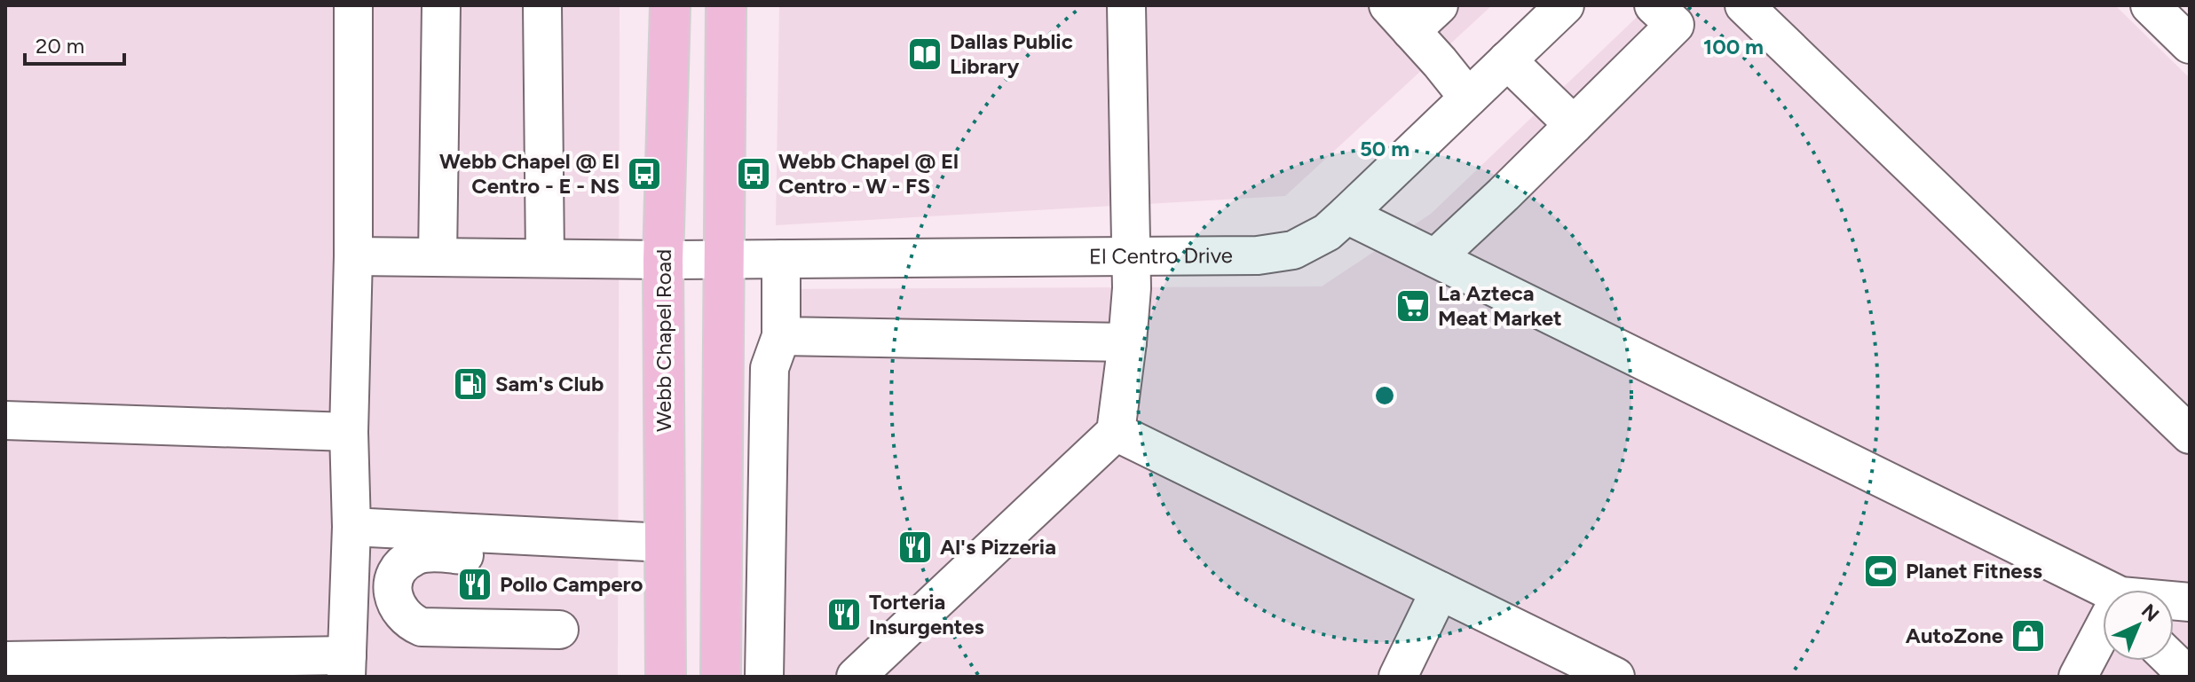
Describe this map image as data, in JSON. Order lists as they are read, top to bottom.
{
  "streets": {
    "main road": ["Webb Chapel Road"],
    "street": ["El Centro Drive"]
  },
  "crossings": [
    ["El Centro Drive", "Webb Chapel Road"]
  ],
  "places": {
    "library": ["Dallas Public Library"],
    "bus stop": ["Webb Chapel @ El Centro - E - NS", "Webb Chapel @ El Centro - W - FS"],
    "supermarket": ["La Azteca Meat Market"],
    "fuel station": ["Sam's Club"],
    "restaurant": ["Al's Pizzeria", "Pollo Campero", "Torteria Insurgentes"],
    "sports": ["Planet Fitness"],
    "shop": ["AutoZone"]
  },
  "scale_bar": "20 m",
  "north": "top right",
  "rings": ["100 m", "50 m"]
}
